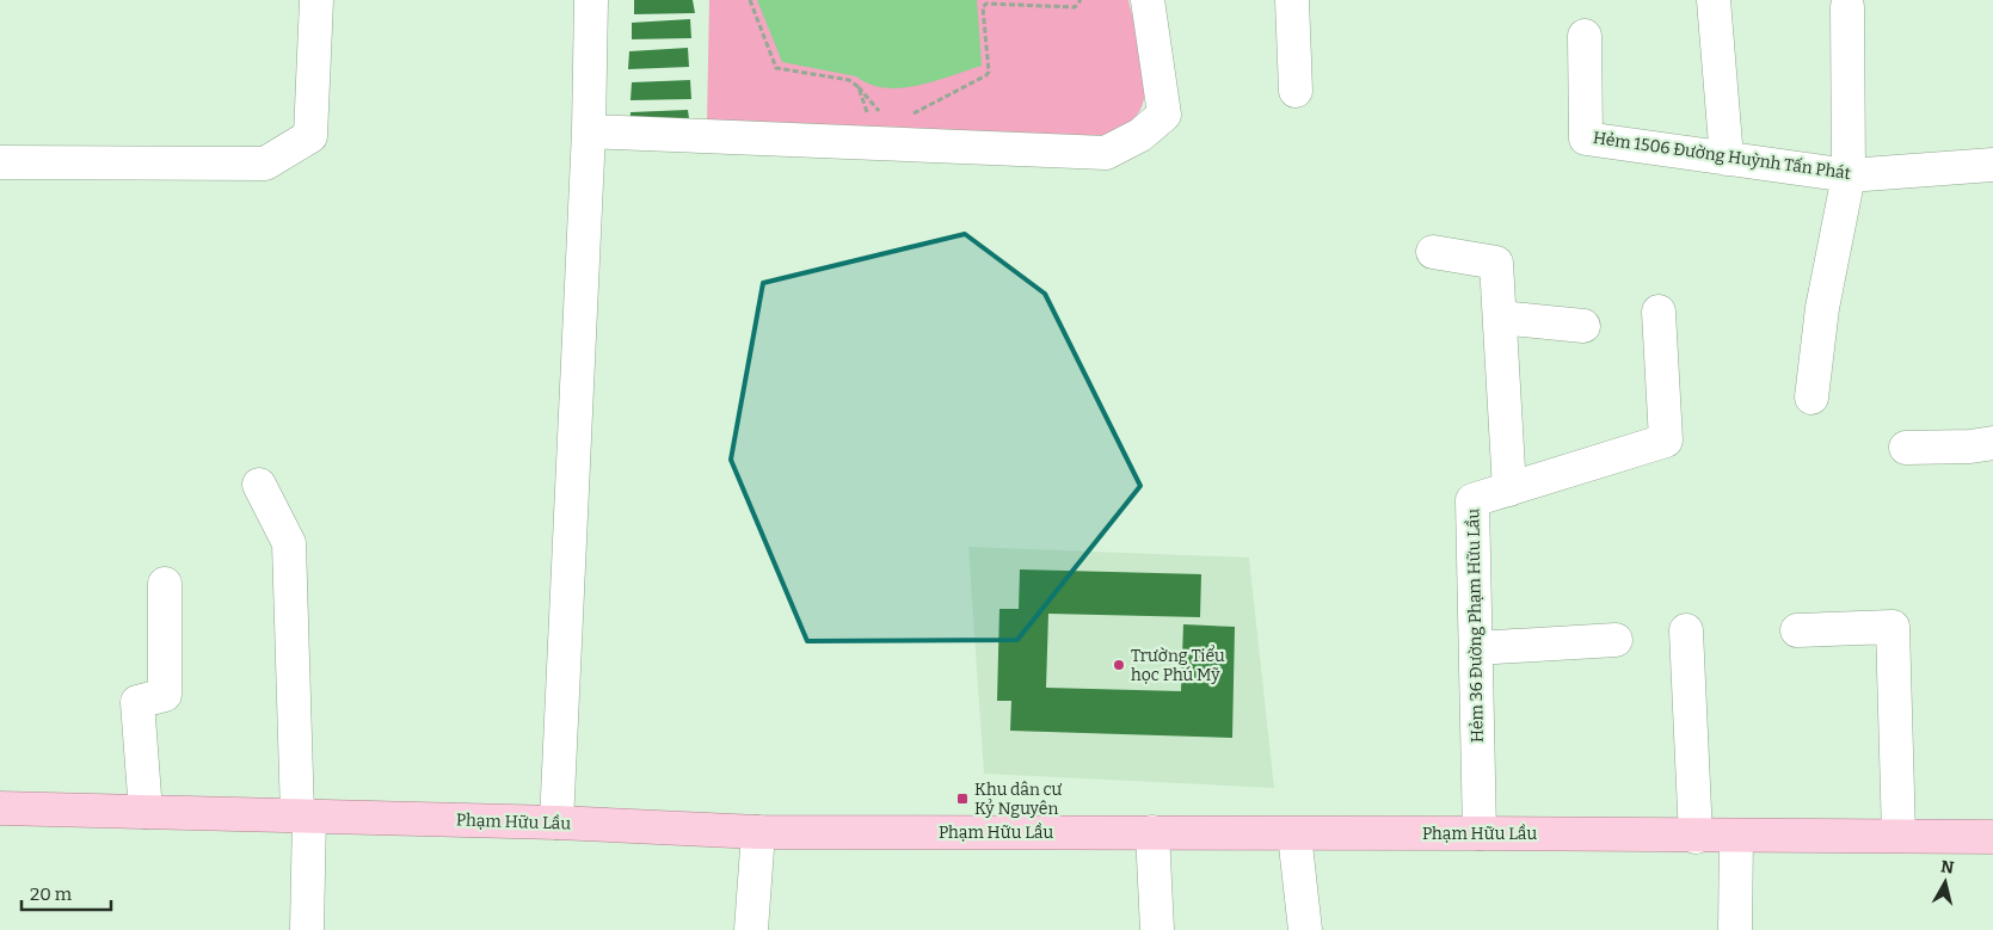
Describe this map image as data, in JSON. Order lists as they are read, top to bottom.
{
  "streets": {
    "main road": ["Phạm Hữu Lầu"],
    "street": ["Hẻm 1506 Đường Huỳnh Tấn Phát", "Hẻm 36 Đường Phạm Hữu Lầu"]
  },
  "crossings": [
    ["Hẻm 36 Đường Phạm Hữu Lầu", "Phạm Hữu Lầu"]
  ],
  "places": {
    "other": ["Trường Tiểu học Phú Mỹ"],
    "transit": ["Khu dân cư Kỷ Nguyên"]
  },
  "scale_bar": "20 m",
  "north": "top"
}
